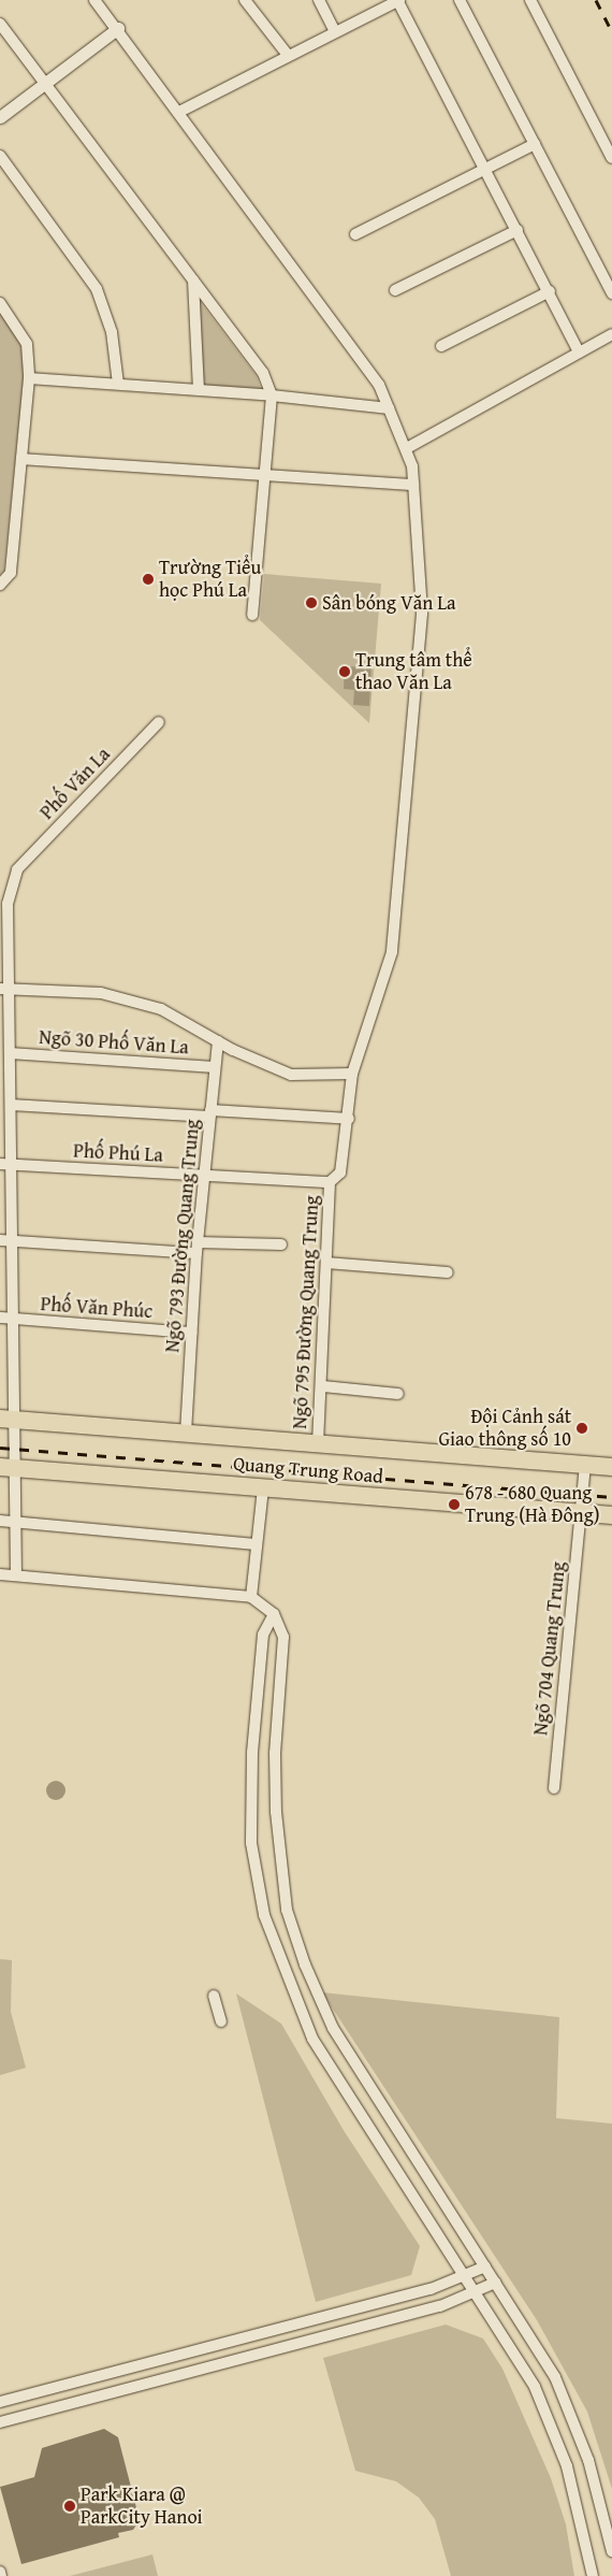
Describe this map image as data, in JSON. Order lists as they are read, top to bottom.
{
  "streets": {
    "highway": ["Quang Trung Road"],
    "street": [
      "Phố Văn La",
      "Ngõ 30 Phố Văn La",
      "Phố Phú La",
      "Ngõ 793 Đường Quang Trung",
      "Phố Văn Phúc",
      "Ngõ 795 Đường Quang Trung",
      "Ngõ 704 Quang Trung"
    ]
  },
  "crossings": [
    ["Ngõ 30 Phố Văn La", "Ngõ 793 Đường Quang Trung"],
    ["Phố Phú La", "Ngõ 793 Đường Quang Trung"],
    ["Phố Phú La", "Ngõ 795 Đường Quang Trung"],
    ["Ngõ 793 Đường Quang Trung", "Phố Văn Phúc"],
    ["Ngõ 793 Đường Quang Trung", "Quang Trung Road"],
    ["Ngõ 795 Đường Quang Trung", "Quang Trung Road"],
    ["Quang Trung Road", "Ngõ 704 Quang Trung"]
  ],
  "places": [
    "Trường Tiểu học Phú La",
    "Sân bóng Văn La",
    "Trung tâm thể thao Văn La",
    "Đội Cảnh sát Giao thông số 10",
    "678 - 680 Quang Trung (Hà Đông)",
    "Park Kiara @ ParkCity Hanoi"
  ]
}
